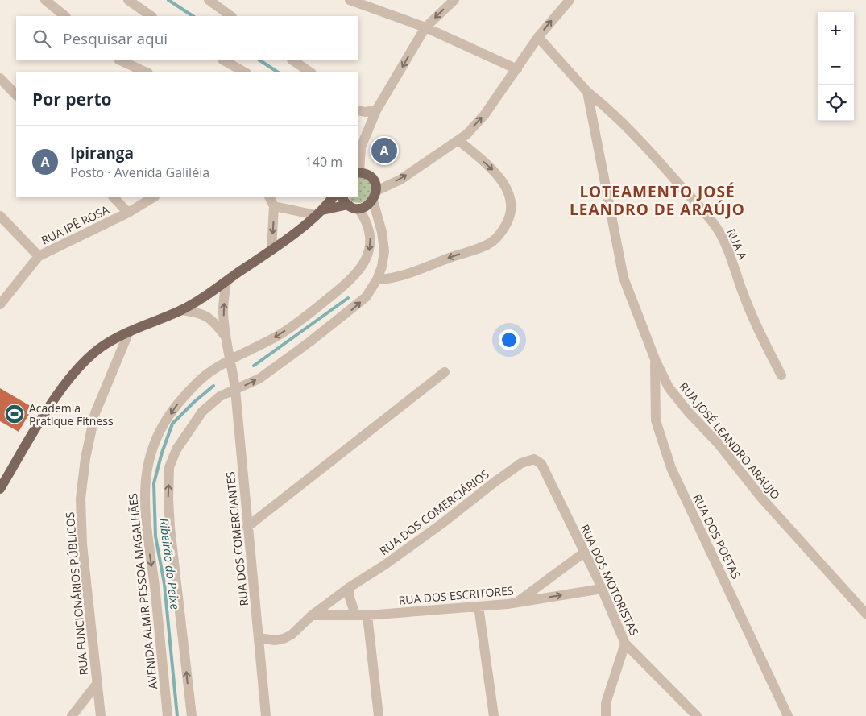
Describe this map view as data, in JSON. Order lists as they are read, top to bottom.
{
  "streets": {
    "street": [
      "RUA IPÊ ROSA",
      "RUA A",
      "RUA JOSÉ LEANDRO ARAÚJO",
      "RUA DOS COMERCIÁRIOS",
      "RUA DOS POETAS",
      "RUA DOS COMERCIANTES",
      "RUA DOS MOTORISTAS",
      "AVENIDA ALMIR PESSOA MAGALHÃES",
      "RUA FUNCIONÁRIOS PÚBLICOS",
      "RUA DOS ESCRITORES"
    ]
  },
  "crossings": [
    ["RUA A", "RUA JOSÉ LEANDRO ARAÚJO"],
    ["RUA JOSÉ LEANDRO ARAÚJO", "RUA DOS POETAS"],
    ["RUA DOS COMERCIÁRIOS", "RUA DOS COMERCIANTES"],
    ["RUA DOS COMERCIÁRIOS", "RUA DOS MOTORISTAS"],
    ["RUA DOS COMERCIÁRIOS", "RUA DOS ESCRITORES"],
    ["RUA DOS COMERCIANTES", "AVENIDA ALMIR PESSOA MAGALHÃES"],
    ["RUA DOS MOTORISTAS", "RUA DOS ESCRITORES"]
  ],
  "districts": ["LOTEAMENTO JOSÉ LEANDRO DE ARAÚJO"],
  "water": ["Ribeirão do Peixe"],
  "places": {
    "sports": ["Academia Pratique Fitness"]
  },
  "page": {
    "map_buttons": ["+", "−"],
    "search": "Pesquisar aqui",
    "heading": "Por perto",
    "list": [
      {
        "mark": "A",
        "name": "Ipiranga",
        "note": "Posto · Avenida Galiléia",
        "value": "140 m"
      }
    ],
    "pins": "A"
  }
}
